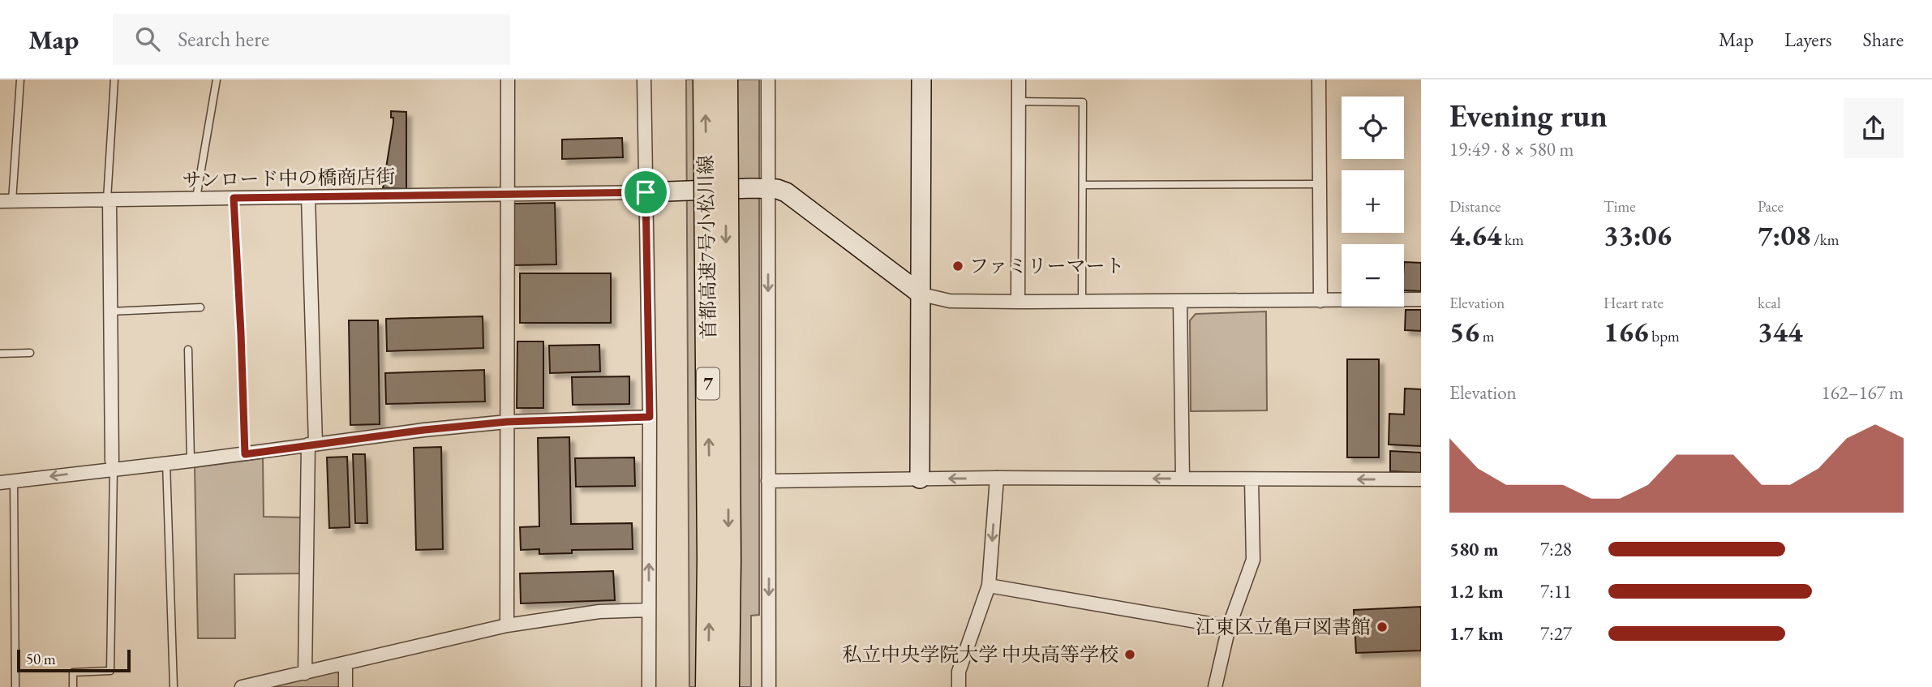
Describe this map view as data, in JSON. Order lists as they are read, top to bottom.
{
  "streets": {
    "highway": ["首都高速7号小松川線", "7"],
    "street": ["サンロード中の橋商店街"]
  },
  "places": ["ファミリーマート", "江東区立亀戸図書館", "私立中央学院大学 中央高等学校"],
  "scale_bar": "50 m",
  "page": {
    "header": "Map",
    "search": "Search here",
    "nav": ["Map", "Layers", "Share"],
    "heading": ["Evening run", "19:49 · 8 × 580 m"],
    "map_buttons": ["+", "−"],
    "stats": [
      ["Distance", "4.64 km"],
      ["Time", "33:06"],
      ["Pace", "7:08 /km"],
      ["Elevation", "56 m"],
      ["Heart rate", "166 bpm"],
      ["kcal", "344"]
    ],
    "chart": ["Elevation", "162–167 m"],
    "list": [
      {
        "name": "580 m",
        "note": "7:28"
      },
      {
        "name": "1.2 km",
        "note": "7:11"
      },
      {
        "name": "1.7 km",
        "note": "7:27"
      }
    ],
    "scale": "50 m"
  }
}
